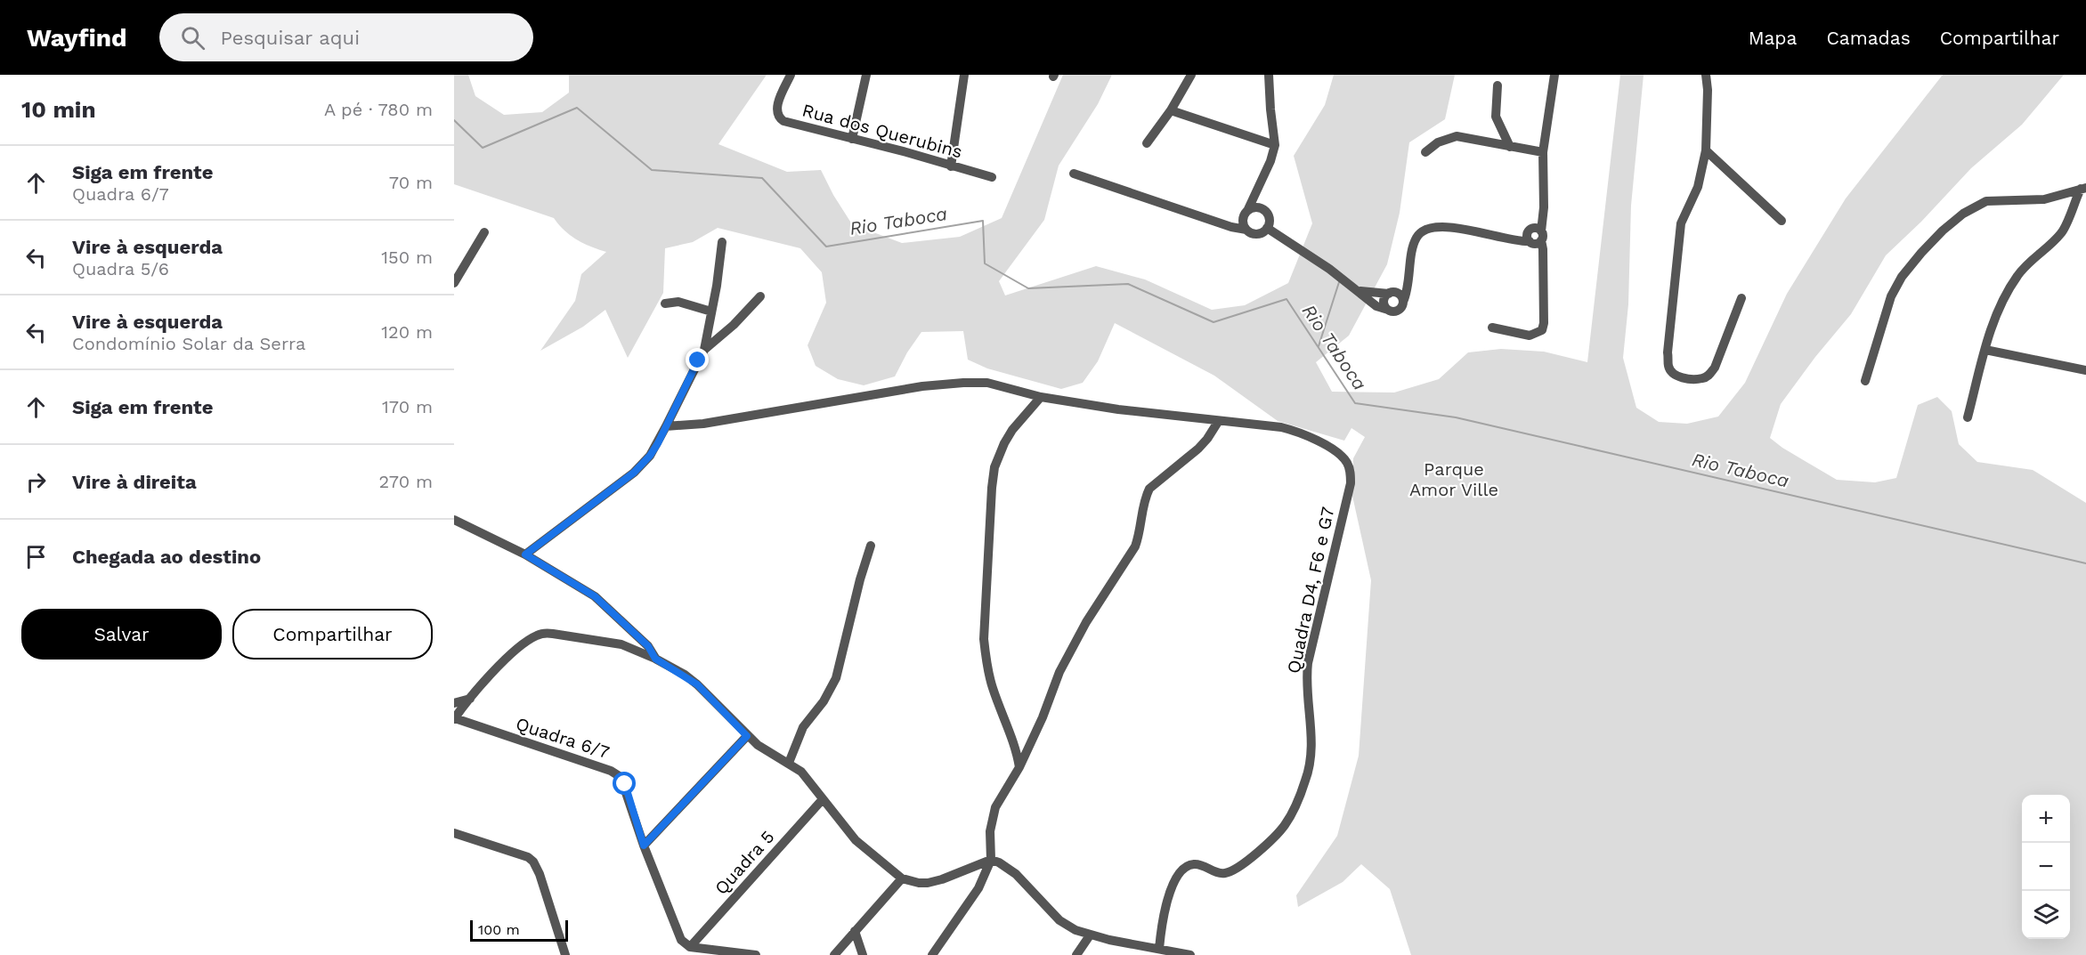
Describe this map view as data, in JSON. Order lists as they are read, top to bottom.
{
  "streets": {
    "street": [
      "Rua dos Querubins",
      "Quadra D4, F6 e G7",
      "Quadra 6/7",
      "Quadra 5"
    ]
  },
  "water": ["Rio Taboca"],
  "parks": ["Parque Amor Ville"],
  "scale_bar": "100 m",
  "page": {
    "header": "Wayfind",
    "search": "Pesquisar aqui",
    "nav": ["Mapa", "Camadas", "Compartilhar"],
    "heading": ["10 min", "A pé · 780 m"],
    "list": [
      ["Siga em frente", "Quadra 6/7", "70 m"],
      ["Vire à esquerda", "Quadra 5/6", "150 m"],
      ["Vire à esquerda", "Condomínio Solar da Serra", "120 m"],
      ["Siga em frente", "170 m"],
      ["Vire à direita", "270 m"],
      "Chegada ao destino"
    ],
    "buttons": ["Salvar", "Compartilhar"],
    "map_buttons": ["+", "−"],
    "scale": "100 m"
  }
}
